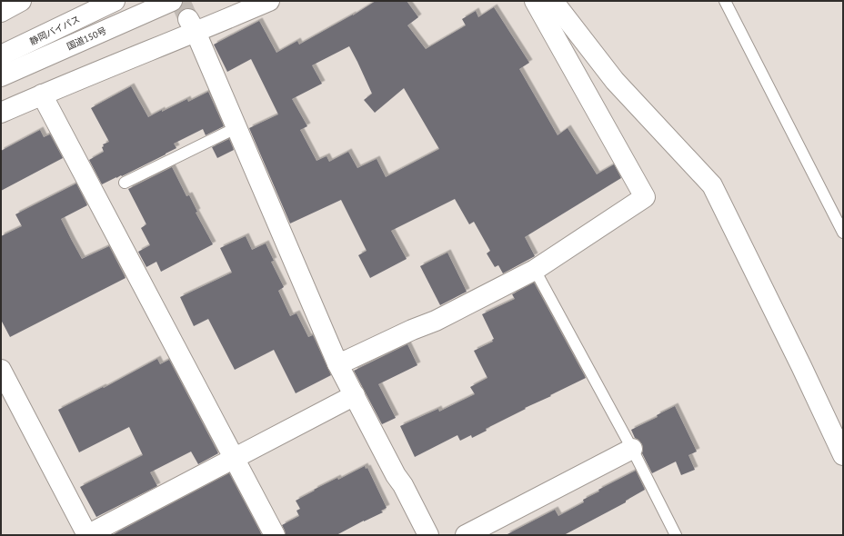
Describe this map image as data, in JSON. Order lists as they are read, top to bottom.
{
  "streets": {
    "main road": ["静岡バイパス", "国道150号"]
  }
}
